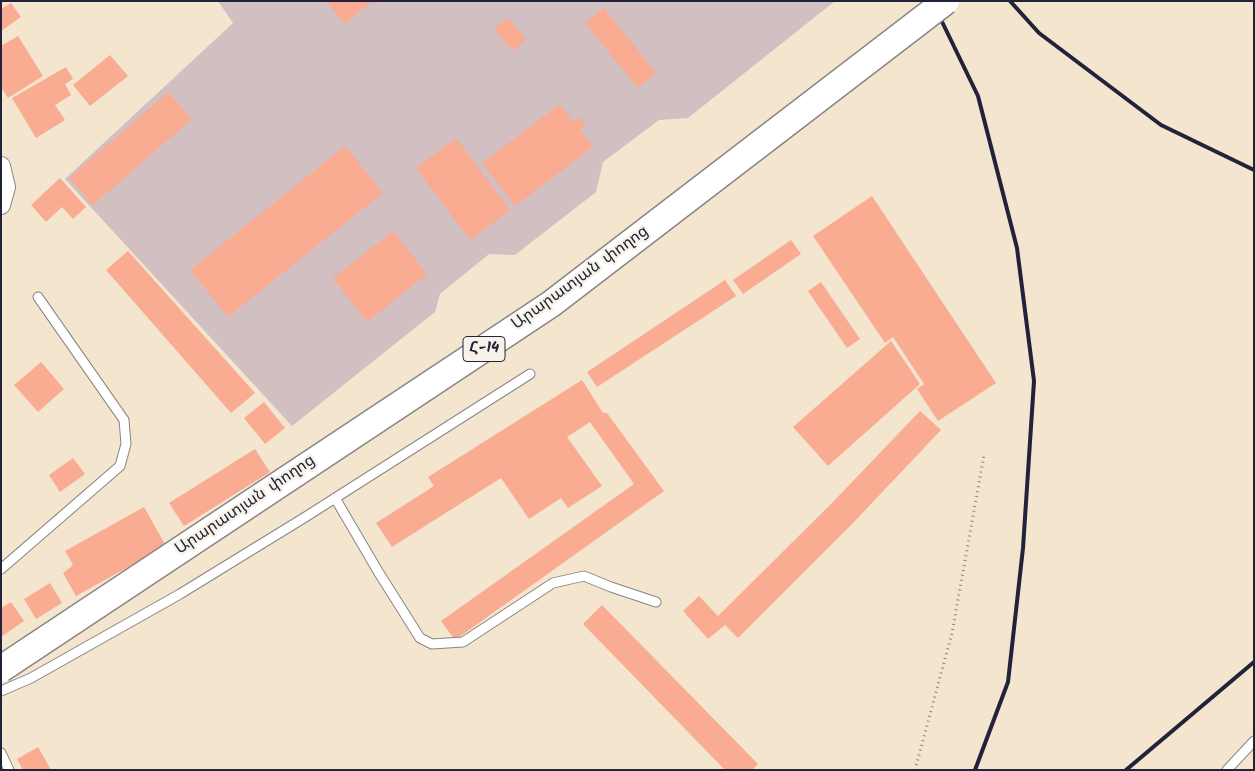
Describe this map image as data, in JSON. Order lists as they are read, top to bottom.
{
  "streets": {
    "main road": ["Արարատյան փողոց", "Հ-14"]
  }
}
